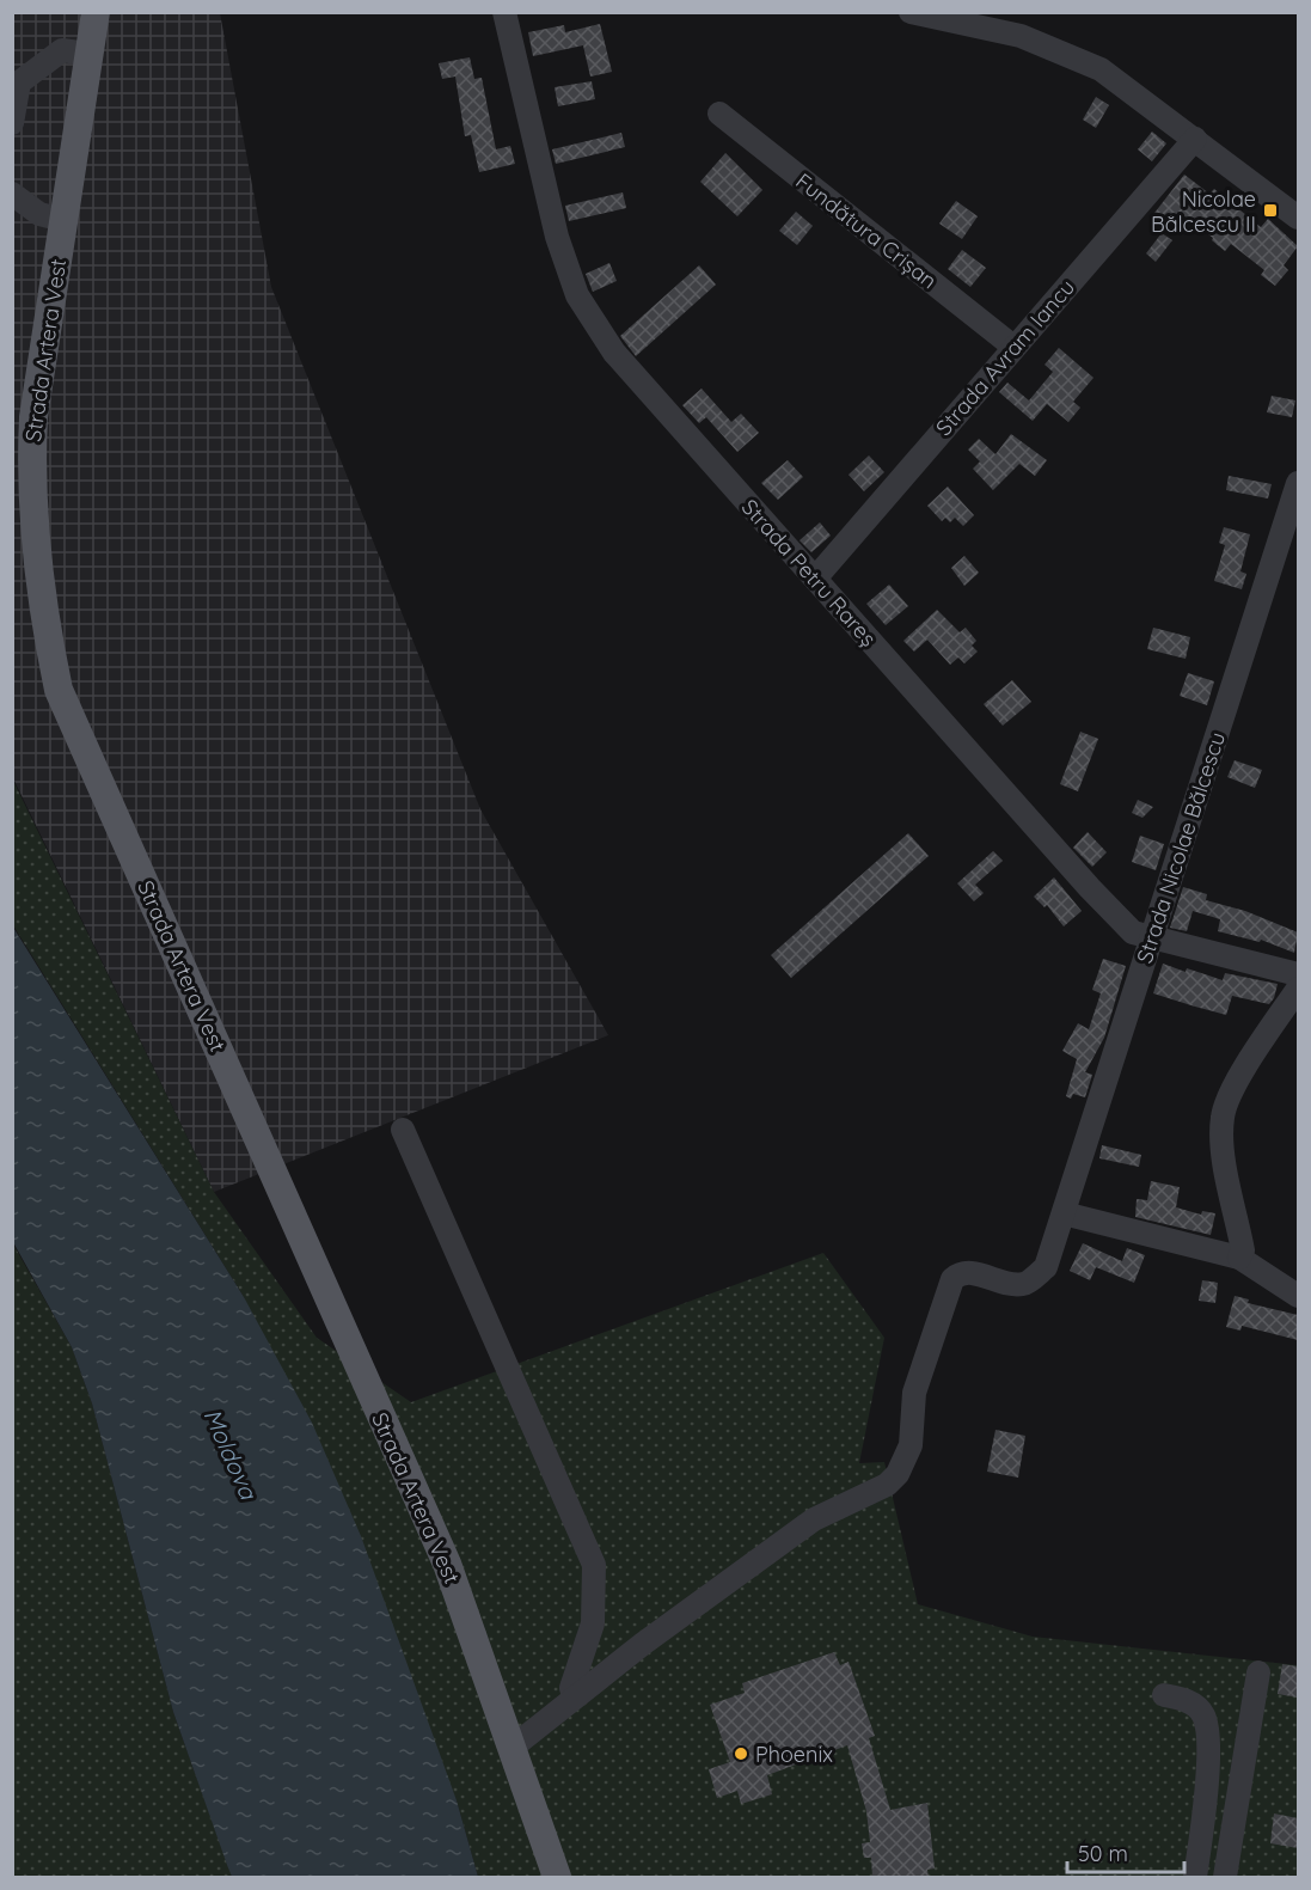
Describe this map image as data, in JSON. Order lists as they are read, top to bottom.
{
  "streets": {
    "main road": ["Strada Artera Vest"],
    "street": [
      "Fundătura Crișan",
      "Strada Avram Iancu",
      "Strada Petru Rareș",
      "Strada Nicolae Bălcescu"
    ]
  },
  "crossings": [
    ["Fundătura Crișan", "Strada Avram Iancu"],
    ["Strada Avram Iancu", "Strada Petru Rareș"],
    ["Strada Petru Rareș", "Strada Nicolae Bălcescu"]
  ],
  "water": ["Moldova"],
  "places": {
    "transit": ["Nicolae Bălcescu II"],
    "other": ["Phoenix"]
  },
  "scale_bar": "50 m"
}
